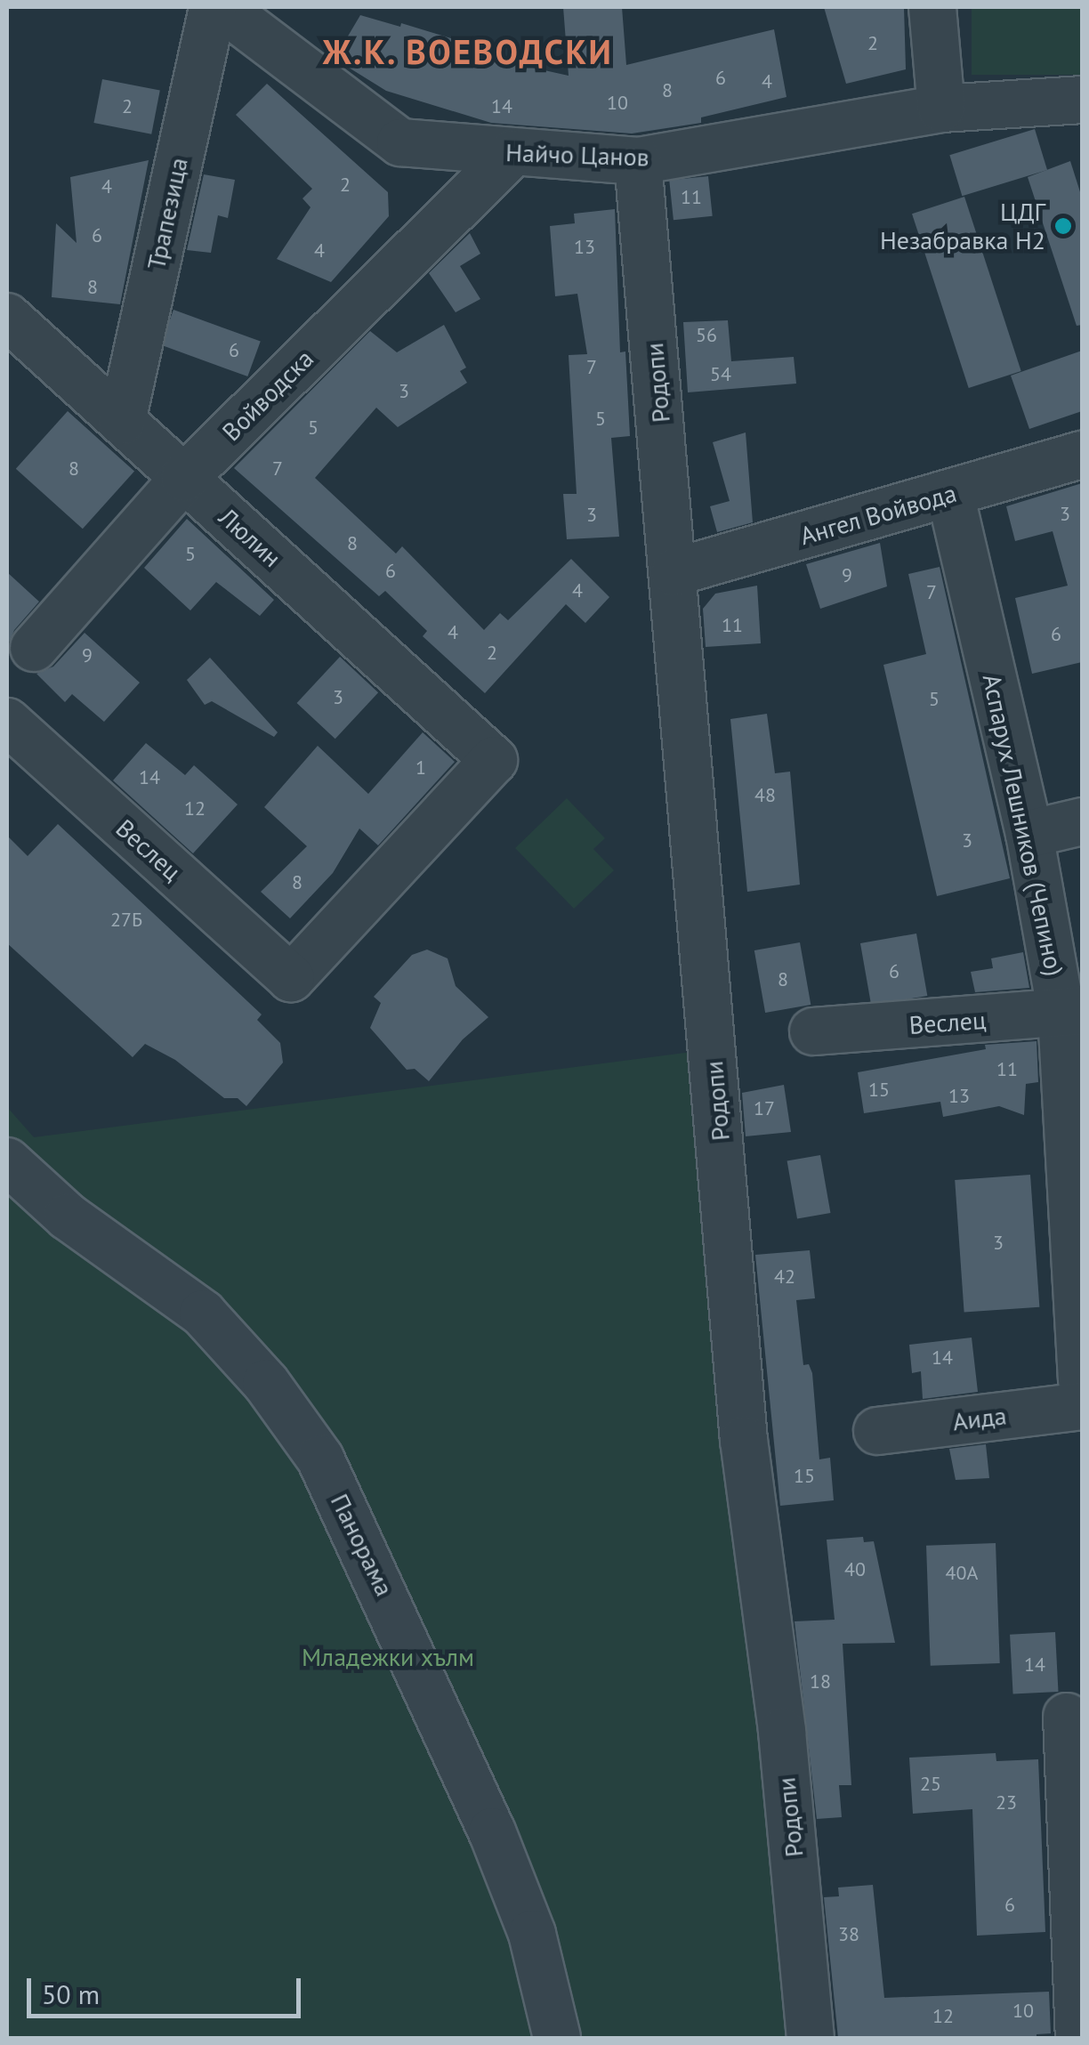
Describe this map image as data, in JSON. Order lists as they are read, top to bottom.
{
  "streets": {
    "street": [
      "Найчо Цанов",
      "Трапезица",
      "Родопи",
      "Войводска",
      "Ангел Войвода",
      "Люлин",
      "Аспарух Лешников (Чепино)",
      "Веслец",
      "Аида",
      "Панорама"
    ]
  },
  "crossings": [
    ["Найчо Цанов", "Родопи"],
    ["Найчо Цанов", "Войводска"],
    ["Трапезица", "Люлин"],
    ["Родопи", "Ангел Войвода"],
    ["Войводска", "Люлин"],
    ["Ангел Войвода", "Аспарух Лешников (Чепино)"],
    ["Люлин", "Веслец"],
    ["Аспарух Лешников (Чепино)", "Веслец"]
  ],
  "districts": ["Ж.К. ВОЕВОДСКИ"],
  "parks": ["Младежки хълм"],
  "places": ["ЦДГ Незабравка Н2"],
  "house_numbers": [
    "2",
    "6",
    "4",
    "8",
    "10",
    "2",
    "14",
    "2",
    "4",
    "11",
    "6",
    "13",
    "4",
    "8",
    "56",
    "6",
    "7",
    "54",
    "3",
    "5",
    "5",
    "8",
    "7",
    "3",
    "3",
    "8",
    "5",
    "6",
    "9",
    "4",
    "7",
    "11",
    "4",
    "6",
    "2",
    "9",
    "3",
    "5",
    "1",
    "14",
    "48",
    "12",
    "3",
    "8",
    "27Б",
    "6",
    "8",
    "11",
    "15",
    "13",
    "17",
    "3",
    "42",
    "14",
    "15",
    "40",
    "40А",
    "14",
    "18",
    "25",
    "23",
    "6",
    "38",
    "10",
    "12"
  ],
  "scale_bar": "50 m"
}
